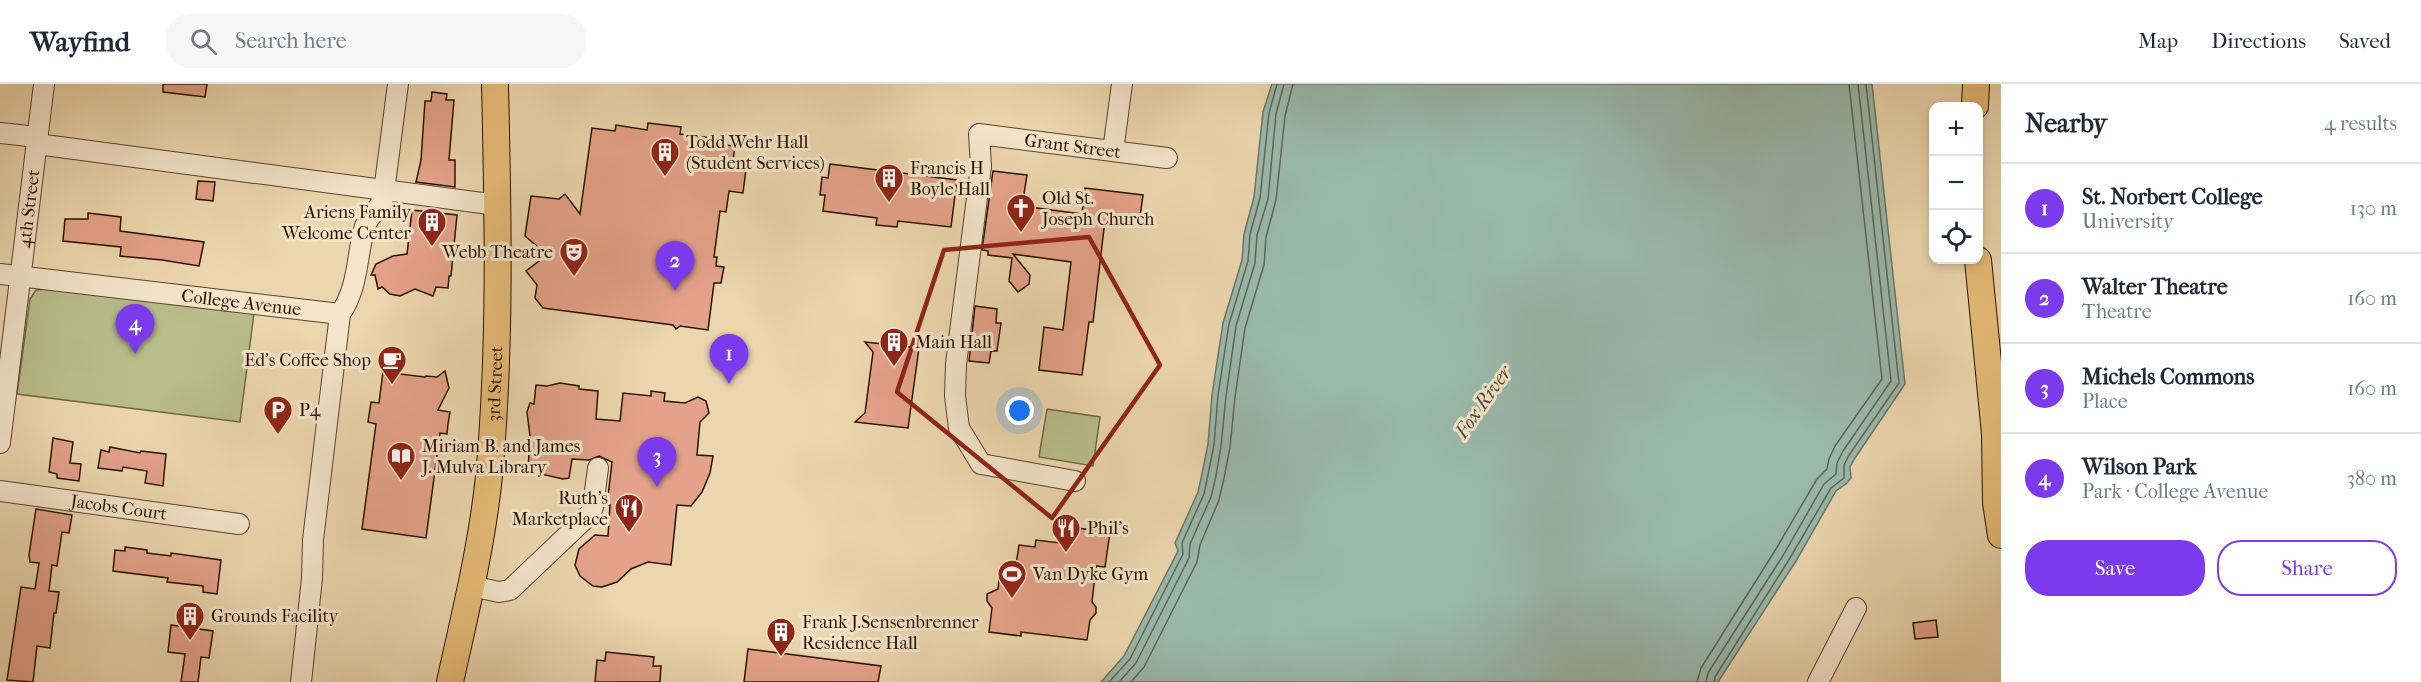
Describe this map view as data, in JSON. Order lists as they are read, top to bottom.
{
  "streets": {
    "main road": ["3rd Street"],
    "street": [
      "Grant Street",
      "4th Street",
      "College Avenue",
      "Jacobs Court"
    ]
  },
  "crossings": [
    ["4th Street", "College Avenue"]
  ],
  "water": ["Fox River"],
  "places": {
    "building": [
      "Todd Wehr Hall (Student Services)",
      "Francis H Boyle Hall",
      "Ariens Family Welcome Center",
      "Main Hall",
      "Grounds Facility",
      "Frank J.Sensenbrenner Residence Hall"
    ],
    "church": ["Old St. Joseph Church"],
    "theatre": ["Webb Theatre"],
    "cafe": ["Ed’s Coffee Shop"],
    "parking": ["P4"],
    "library": ["Miriam B. and James J. Mulva Library"],
    "restaurant": ["Ruth's Marketplace", "Phil's"],
    "sports": ["Van Dyke Gym"]
  },
  "page": {
    "header": "Wayfind",
    "search": "Search here",
    "nav": ["Map", "Directions", "Saved"],
    "heading": ["Nearby", "4 results"],
    "map_buttons": ["+", "−"],
    "list": [
      {
        "mark": "1",
        "name": "St. Norbert College",
        "note": "University",
        "value": "130 m"
      },
      {
        "mark": "2",
        "name": "Walter Theatre",
        "note": "Theatre",
        "value": "160 m"
      },
      {
        "mark": "3",
        "name": "Michels Commons",
        "note": "Place",
        "value": "160 m"
      },
      {
        "mark": "4",
        "name": "Wilson Park",
        "note": "Park · College Avenue",
        "value": "380 m"
      }
    ],
    "pins": [
      "2",
      "4",
      "1",
      "3"
    ],
    "buttons": ["Save", "Share"]
  }
}
